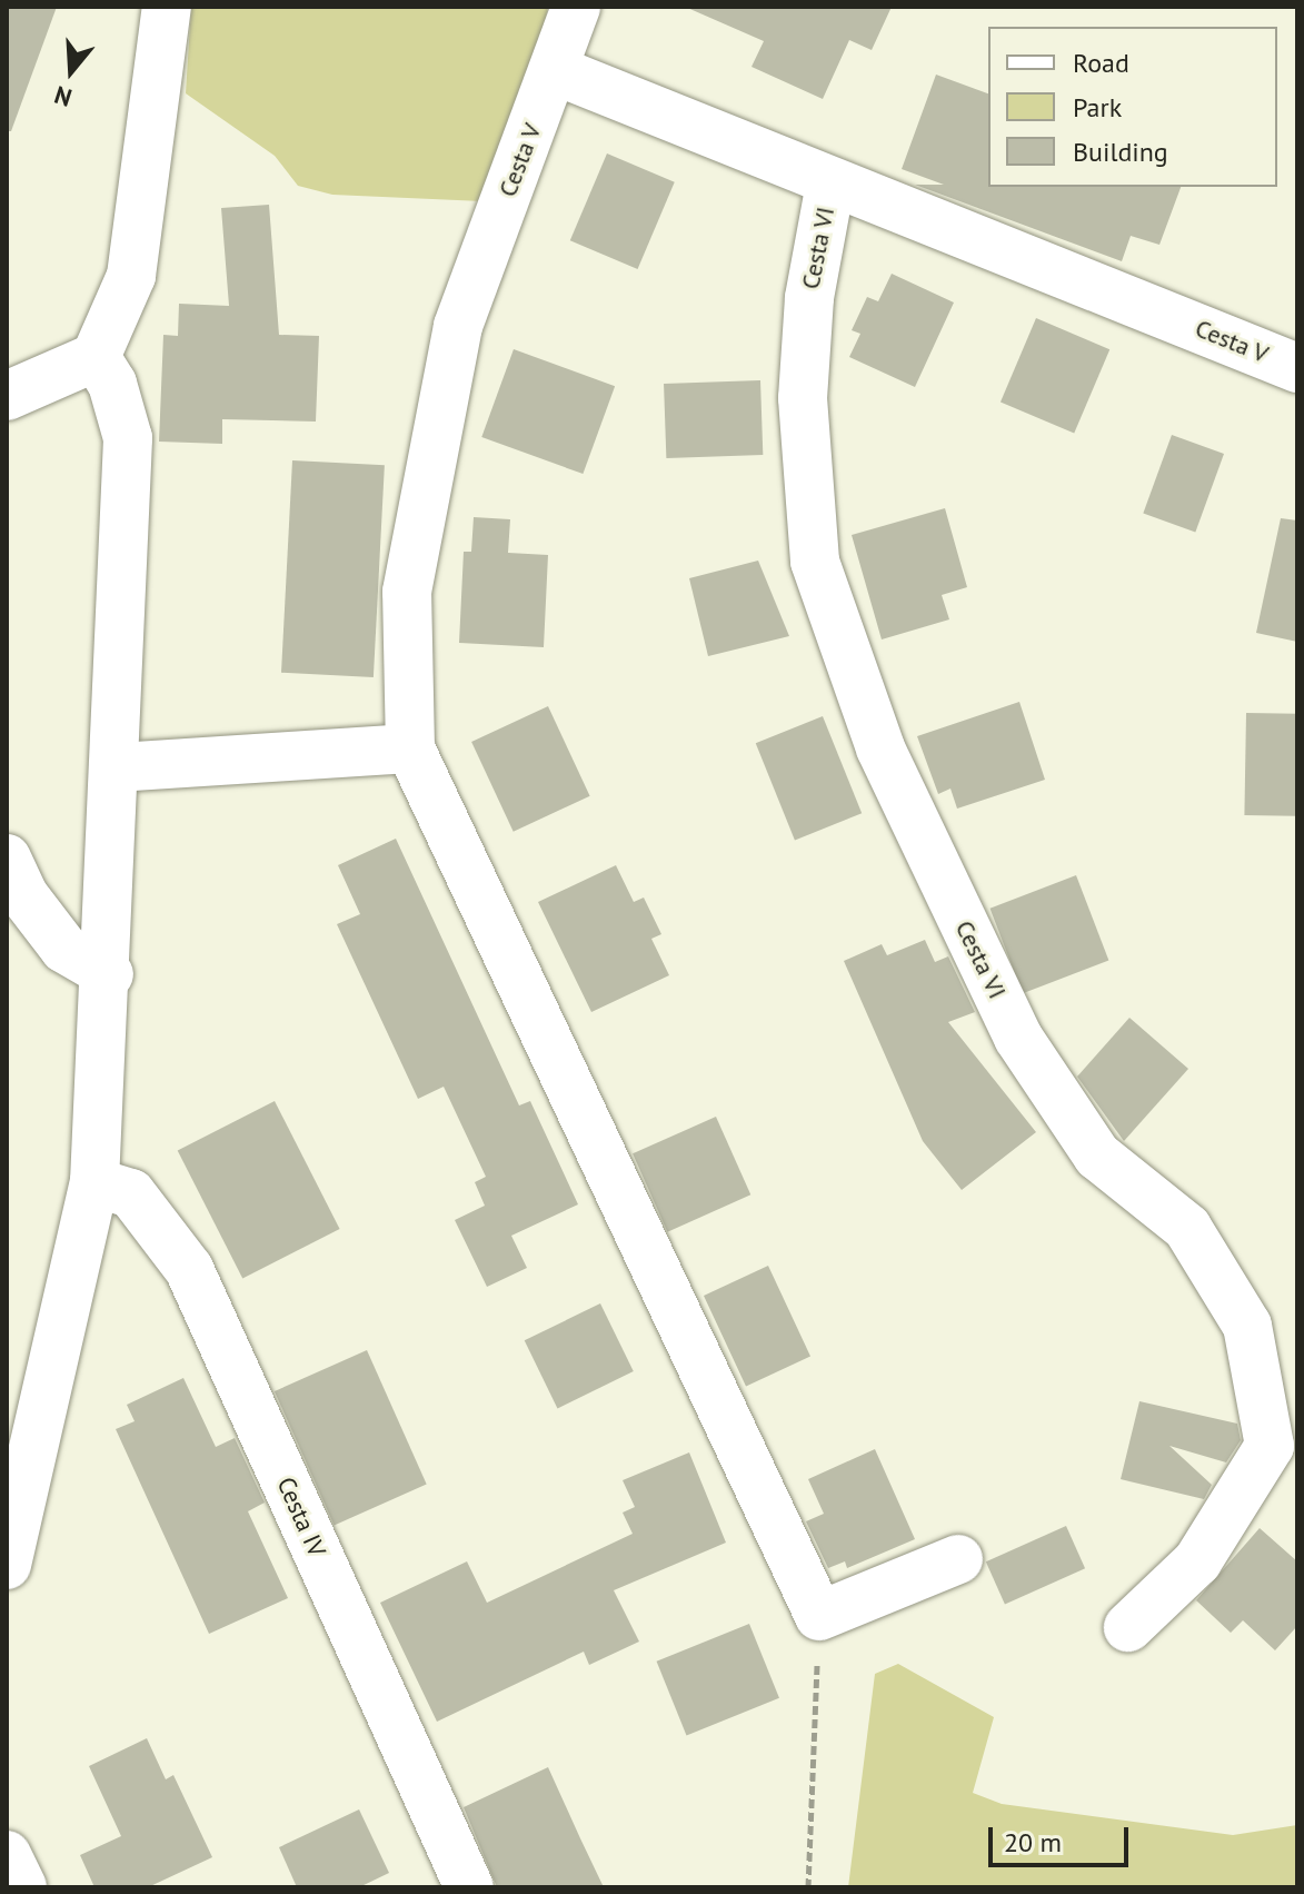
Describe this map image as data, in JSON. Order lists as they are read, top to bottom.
{
  "streets": {
    "street": ["Cesta V", "Cesta VI", "Cesta IV"]
  },
  "crossings": [
    ["Cesta V", "Cesta VI"]
  ],
  "legend": ["Road", "Park", "Building"],
  "scale_bar": "20 m",
  "north": "bottom"
}
